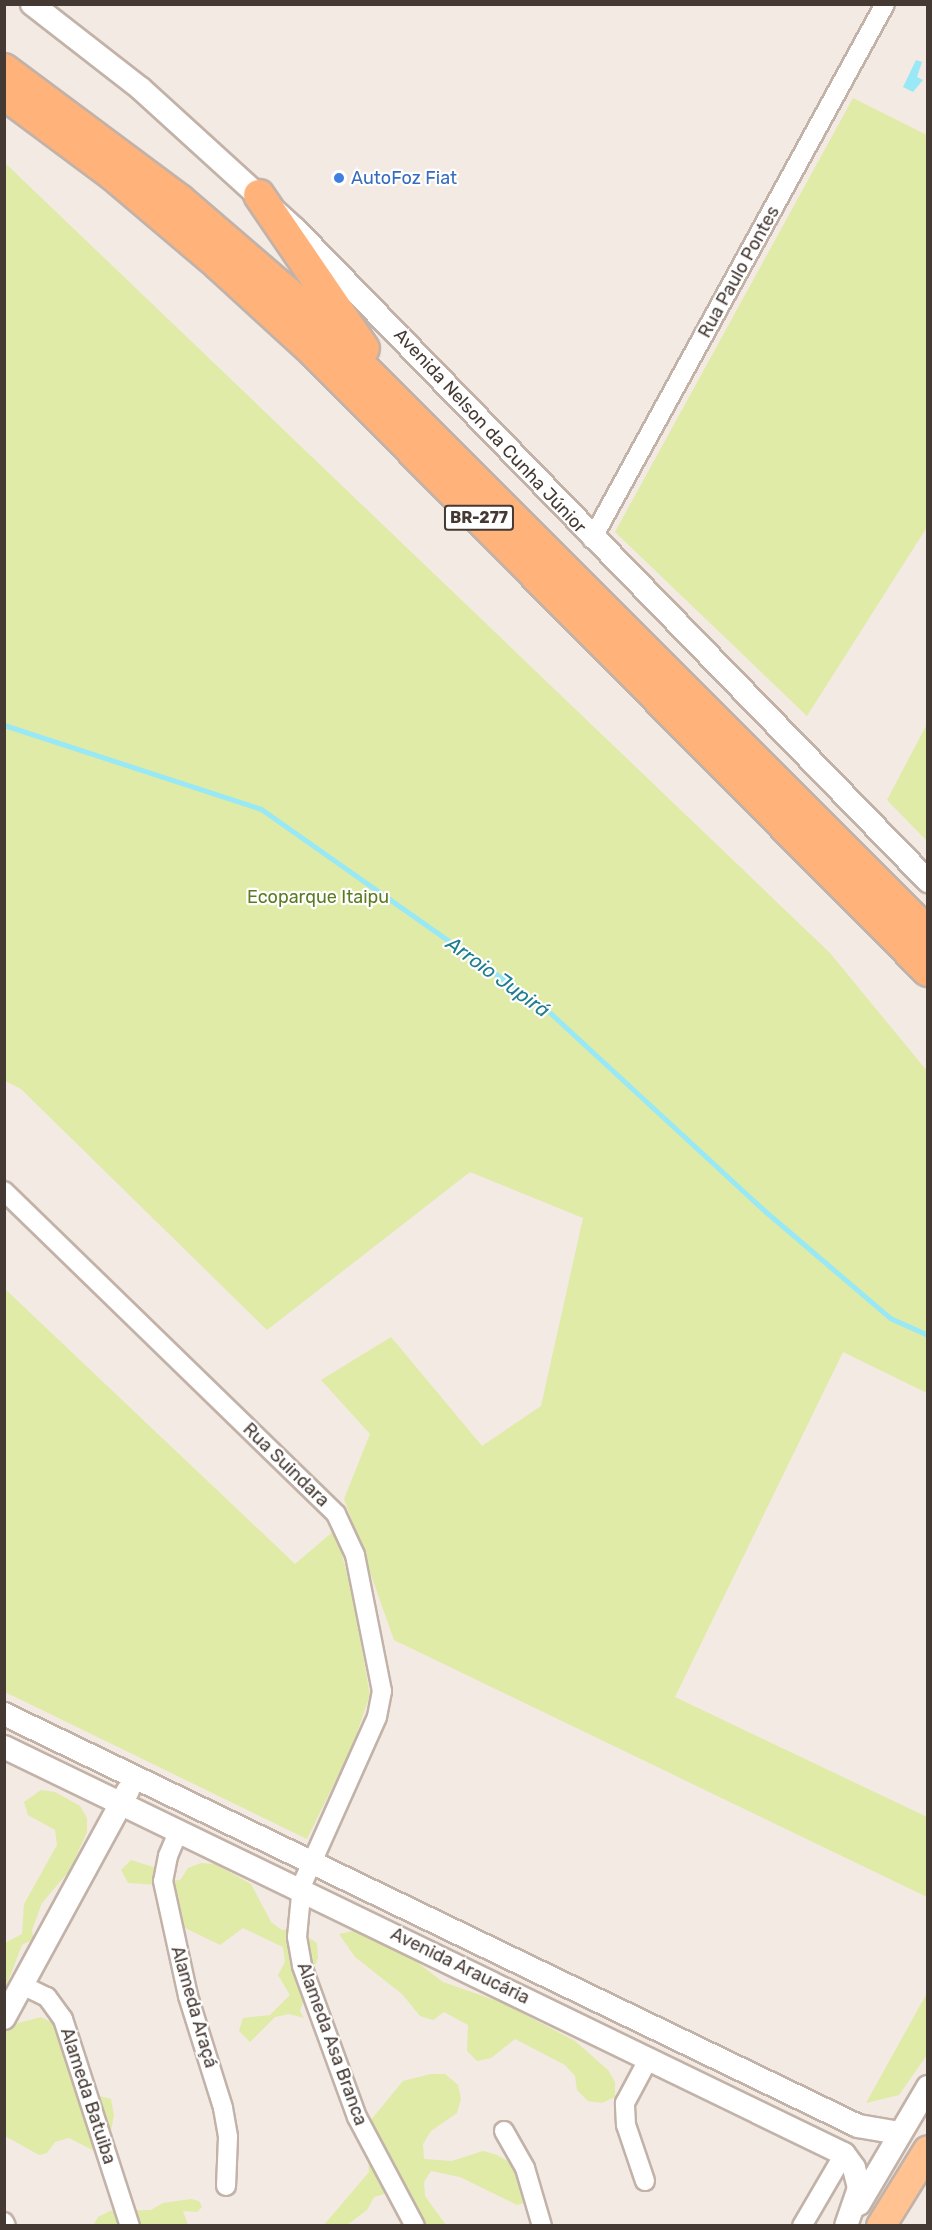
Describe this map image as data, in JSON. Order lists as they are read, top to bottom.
{
  "streets": {
    "highway": ["BR-277"],
    "street": [
      "Rua Paulo Pontes",
      "Avenida Nelson da Cunha Júnior",
      "Rua Suindara",
      "Avenida Araucária",
      "Alameda Araçá",
      "Alameda Asa Branca",
      "Alameda Batuiba"
    ]
  },
  "crossings": [
    ["Rua Paulo Pontes", "Avenida Nelson da Cunha Júnior"],
    ["Rua Suindara", "Avenida Araucária"],
    ["Rua Suindara", "Alameda Asa Branca"],
    ["Avenida Araucária", "Alameda Araçá"],
    ["Avenida Araucária", "Alameda Asa Branca"]
  ],
  "water": ["Arroio Jupirá"],
  "parks": ["Ecoparque Itaipu"],
  "places": ["AutoFoz Fiat"]
}
